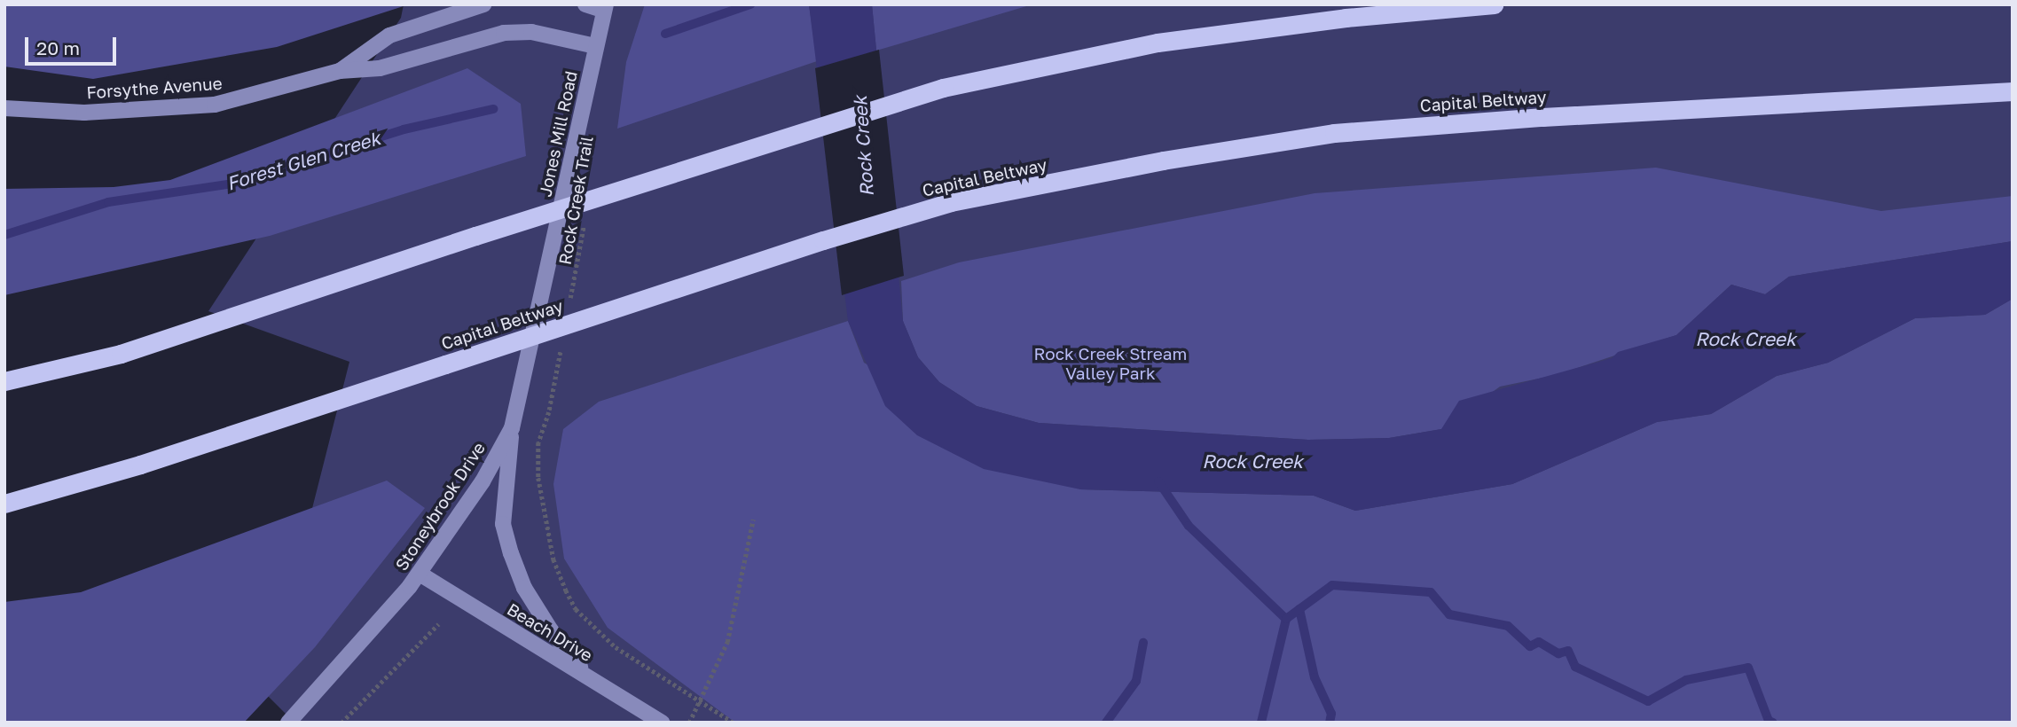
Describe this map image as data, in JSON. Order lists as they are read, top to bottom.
{
  "streets": {
    "highway": ["Capital Beltway"],
    "street": [
      "Forsythe Avenue",
      "Jones Mill Road",
      "Stoneybrook Drive",
      "Beach Drive"
    ],
    "path": ["Rock Creek Trail"]
  },
  "crossings": [
    ["Forsythe Avenue", "Jones Mill Road"],
    ["Jones Mill Road", "Stoneybrook Drive"],
    ["Stoneybrook Drive", "Beach Drive"]
  ],
  "water": ["Rock Creek", "Forest Glen Creek"],
  "parks": ["Rock Creek Stream Valley Park"],
  "scale_bar": "20 m"
}
